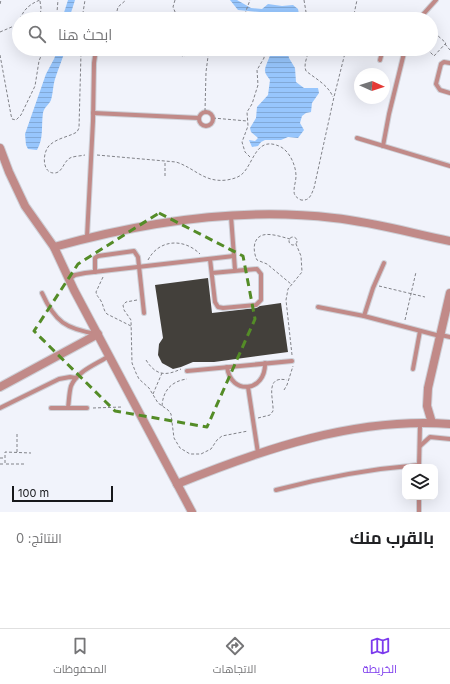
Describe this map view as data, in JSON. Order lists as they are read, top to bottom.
{
  "scale_bar": "100 m",
  "north": "right",
  "page": {
    "search": "ابحث هنا",
    "scale": "100 m",
    "heading": ["بالقرب منك", "النتائج: 0"],
    "nav": ["الخريطة", "الاتجاهات", "المحفوظات"]
  }
}
